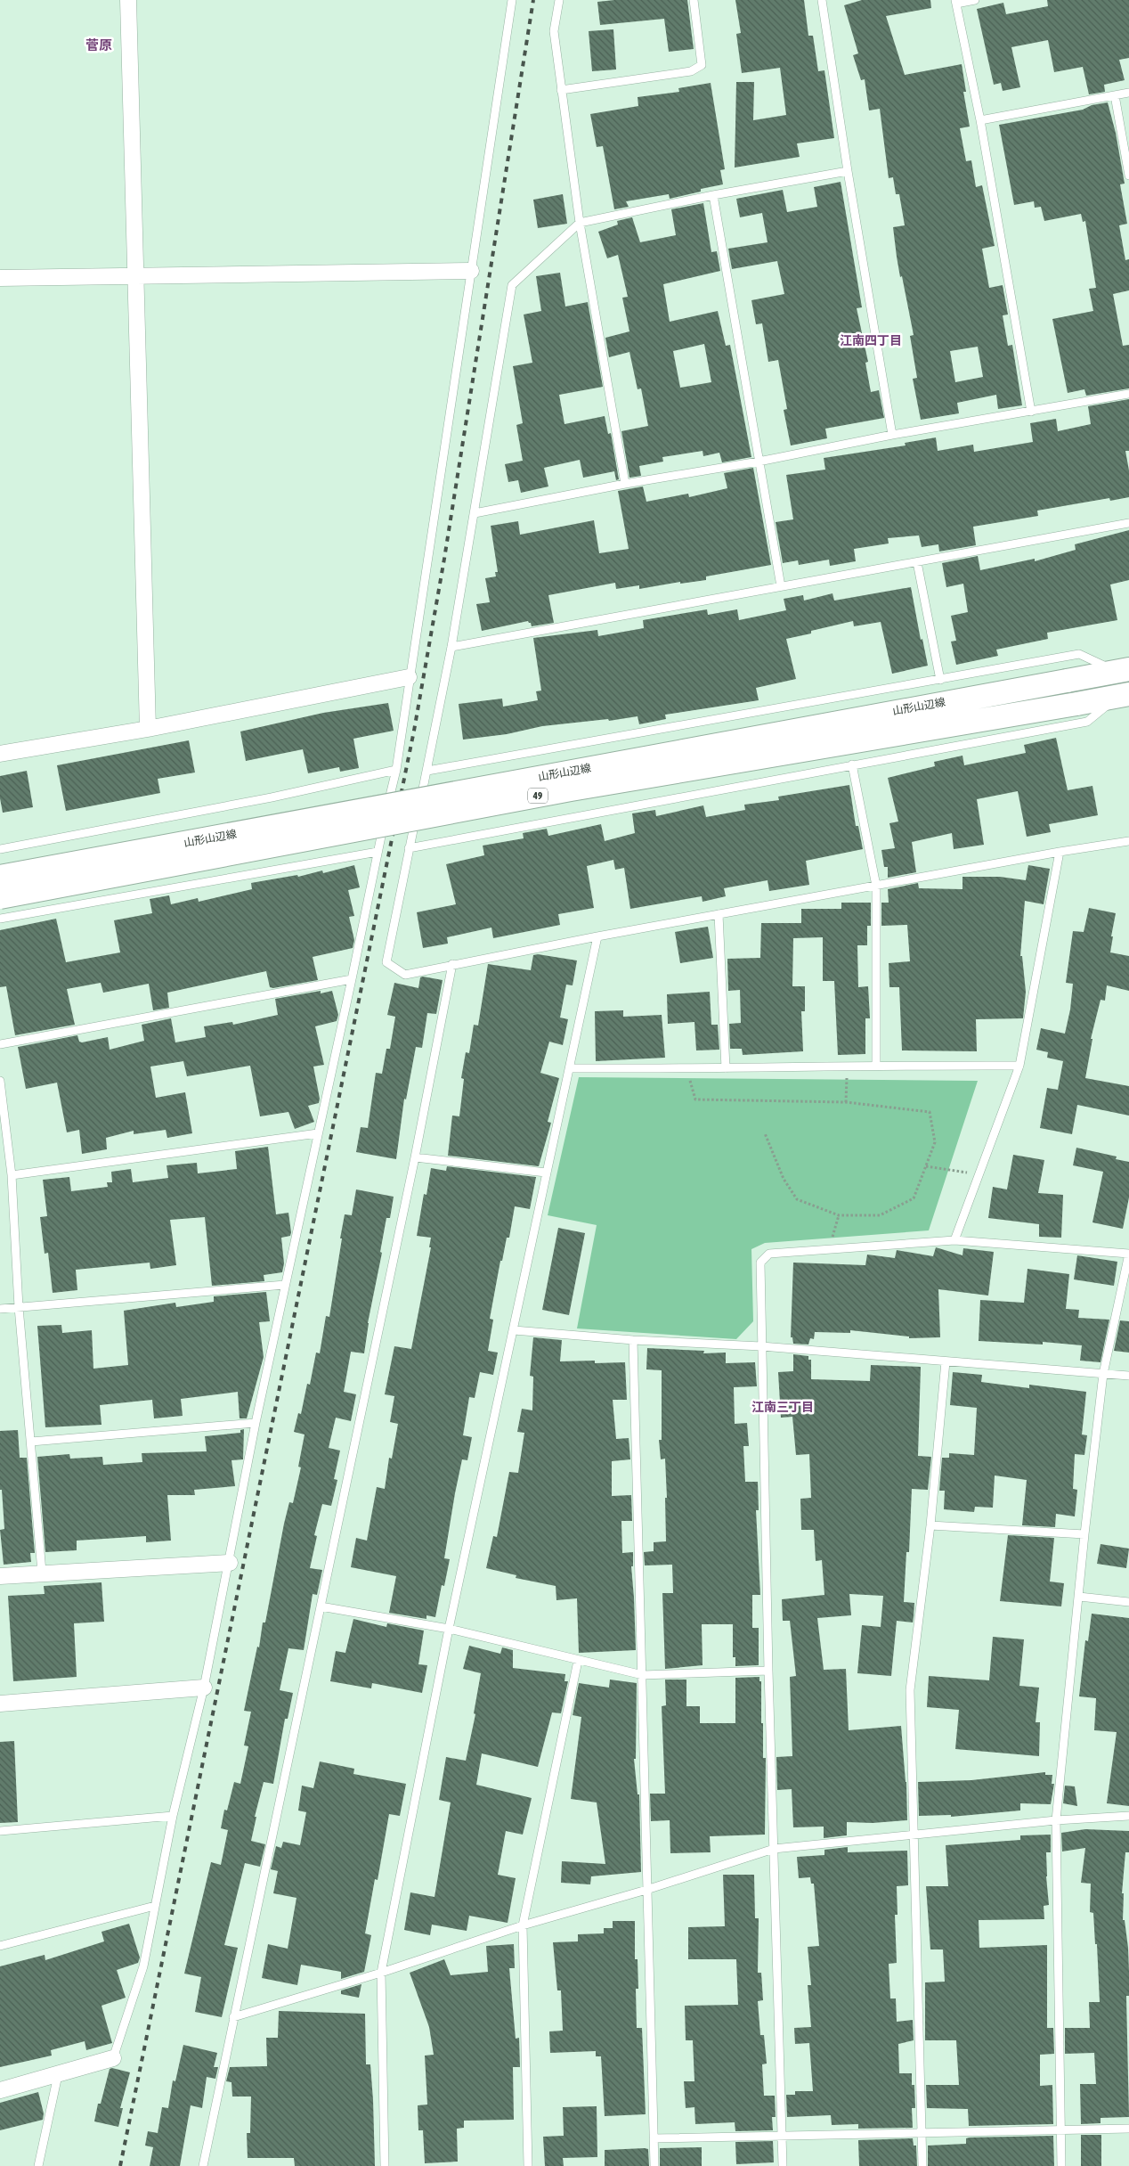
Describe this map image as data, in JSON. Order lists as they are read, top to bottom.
{
  "streets": {
    "main road": ["山形山辺線", "49"]
  },
  "districts": ["菅原", "江南四丁目", "江南三丁目"]
}
